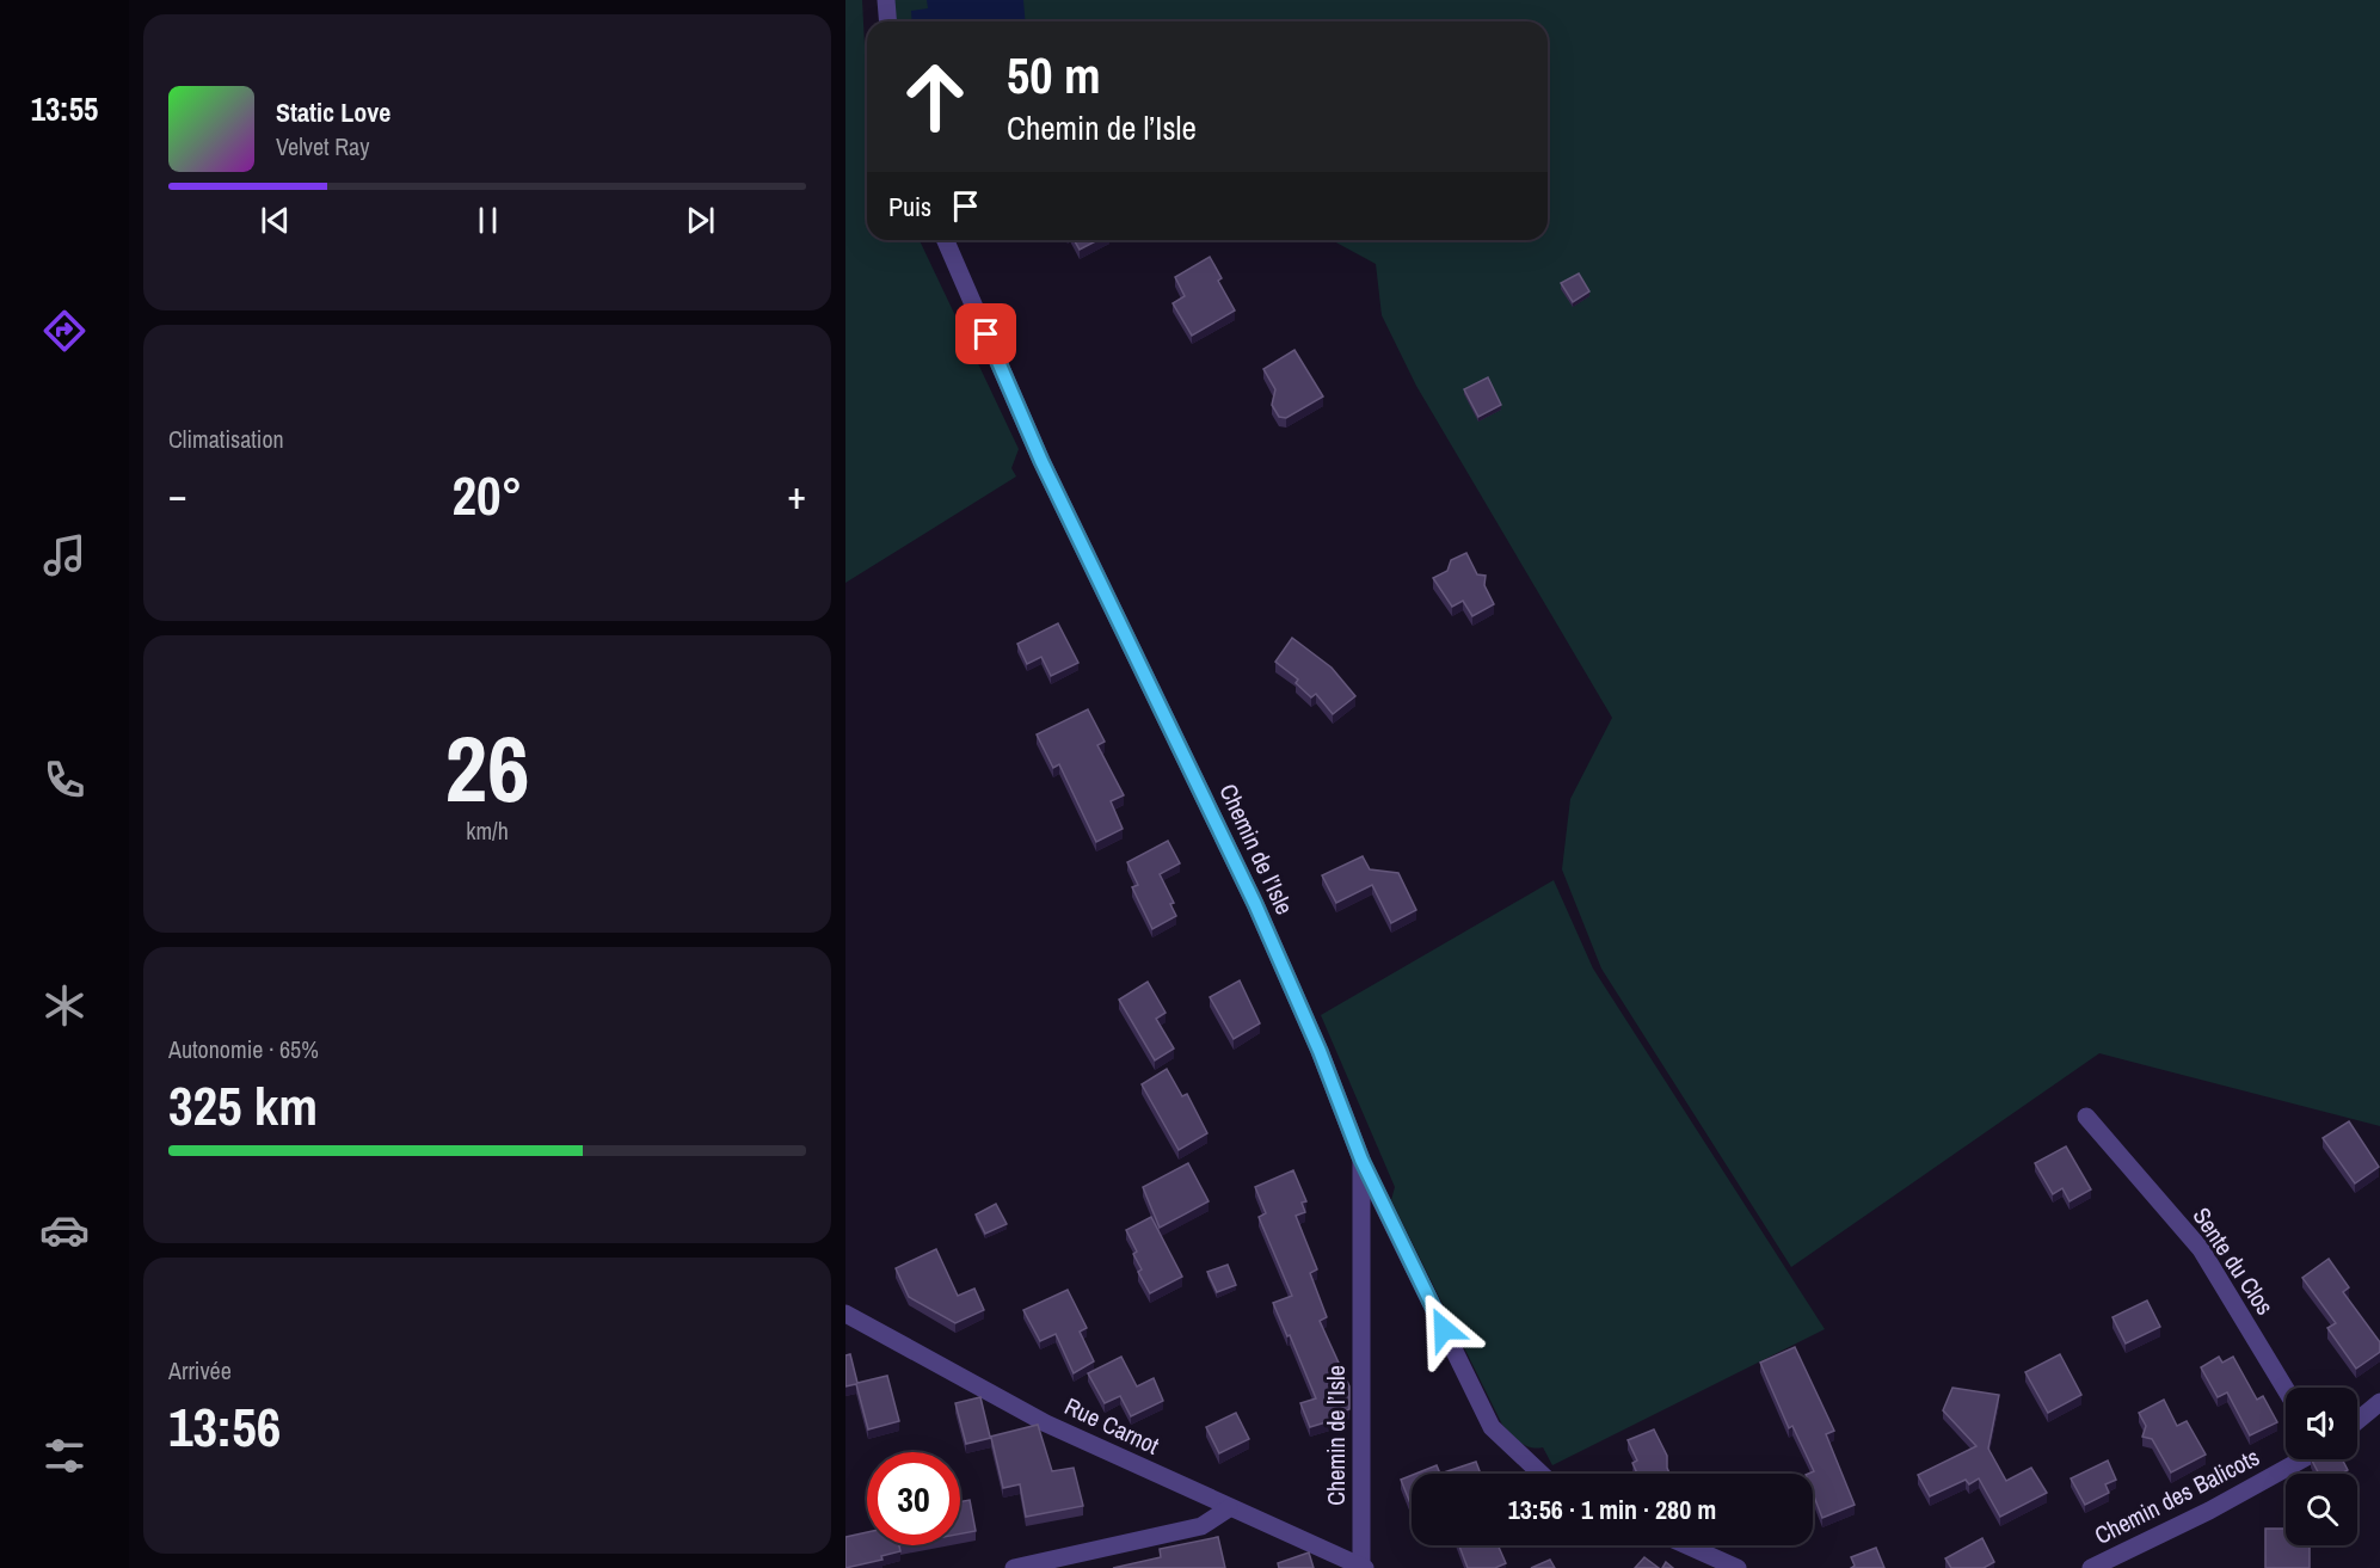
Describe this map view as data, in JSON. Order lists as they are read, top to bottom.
{
  "streets": {
    "street": [
      "Chemin de l’Isle",
      "Sente du Clos",
      "Rue Carnot",
      "Chemin des Balicots"
    ]
  },
  "crossings": [
    ["Chemin de l’Isle", "Rue Carnot"]
  ],
  "page": {
    "tabs": "13:55",
    "turn": ["50 m", "Chemin de l’Isle"],
    "song": ["Static Love", "Velvet Ray"],
    "then": "Puis",
    "tile": [
      "Climatisation",
      ["26", "km/h"],
      ["Autonomie · 65%", "325 km"],
      ["Arrivée", "13:56"]
    ],
    "heat": ["−", "20°", "+"],
    "limit": "30",
    "trip": "13:56 · 1 min · 280 m"
  }
}
